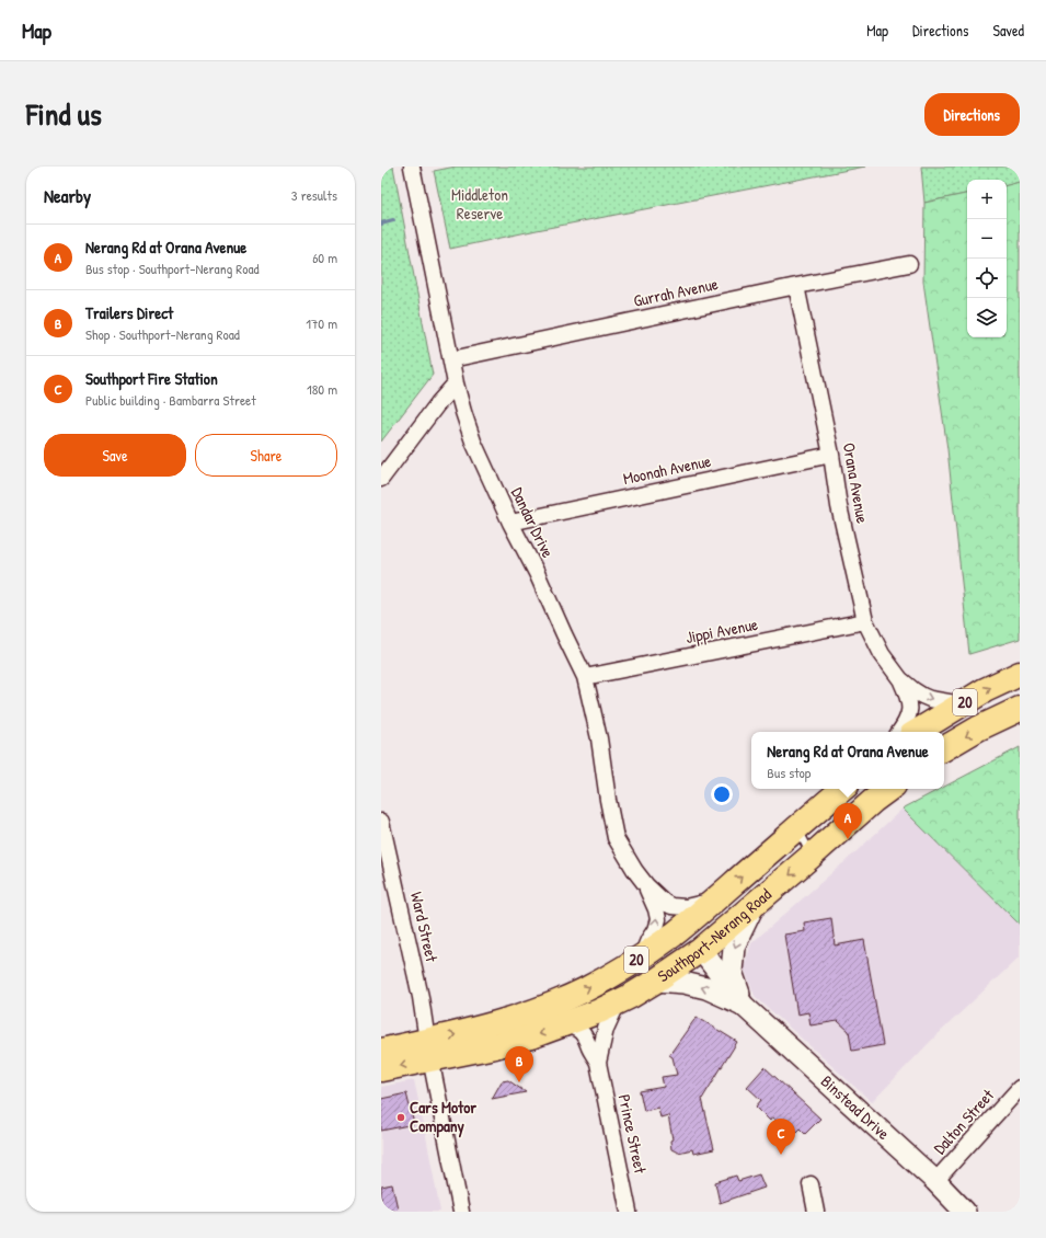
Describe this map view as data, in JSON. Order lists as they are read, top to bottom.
{
  "streets": {
    "main road": ["20", "Southport-Nerang Road"],
    "street": [
      "Gurrah Avenue",
      "Moonah Avenue",
      "Orana Avenue",
      "Dandar Drive",
      "Jippi Avenue",
      "Ward Street",
      "Binstead Drive",
      "Dalton Street",
      "Prince Street"
    ]
  },
  "crossings": [
    ["Gurrah Avenue", "Orana Avenue"],
    ["Gurrah Avenue", "Dandar Drive"],
    ["Moonah Avenue", "Orana Avenue"],
    ["Moonah Avenue", "Dandar Drive"],
    ["Orana Avenue", "Jippi Avenue"],
    ["Orana Avenue", "20"],
    ["Dandar Drive", "Jippi Avenue"],
    ["Dandar Drive", "Southport-Nerang Road"],
    ["Dandar Drive", "Binstead Drive"],
    ["Ward Street", "Southport-Nerang Road"],
    ["Southport-Nerang Road", "Binstead Drive"],
    ["Southport-Nerang Road", "Prince Street"],
    ["Binstead Drive", "Dalton Street"]
  ],
  "parks": ["Middleton Reserve"],
  "places": ["Cars Motor Company"],
  "page": {
    "header": "Map",
    "nav": ["Map", "Directions", "Saved"],
    "title": "Find us",
    "buttons": [
      "Directions",
      ["Save", "Share"]
    ],
    "heading": ["Nearby", "3 results"],
    "map_buttons": ["+", "−"],
    "list": [
      {
        "mark": "A",
        "name": "Nerang Rd at Orana Avenue",
        "note": "Bus stop · Southport-Nerang Road",
        "value": "60 m"
      },
      {
        "mark": "B",
        "name": "Trailers Direct",
        "note": "Shop · Southport-Nerang Road",
        "value": "170 m"
      },
      {
        "mark": "C",
        "name": "Southport Fire Station",
        "note": "Public building · Bambarra Street",
        "value": "180 m"
      }
    ],
    "popup": ["Nerang Rd at Orana Avenue", "Bus stop"],
    "pins": ["A", "B", "C"]
  }
}
